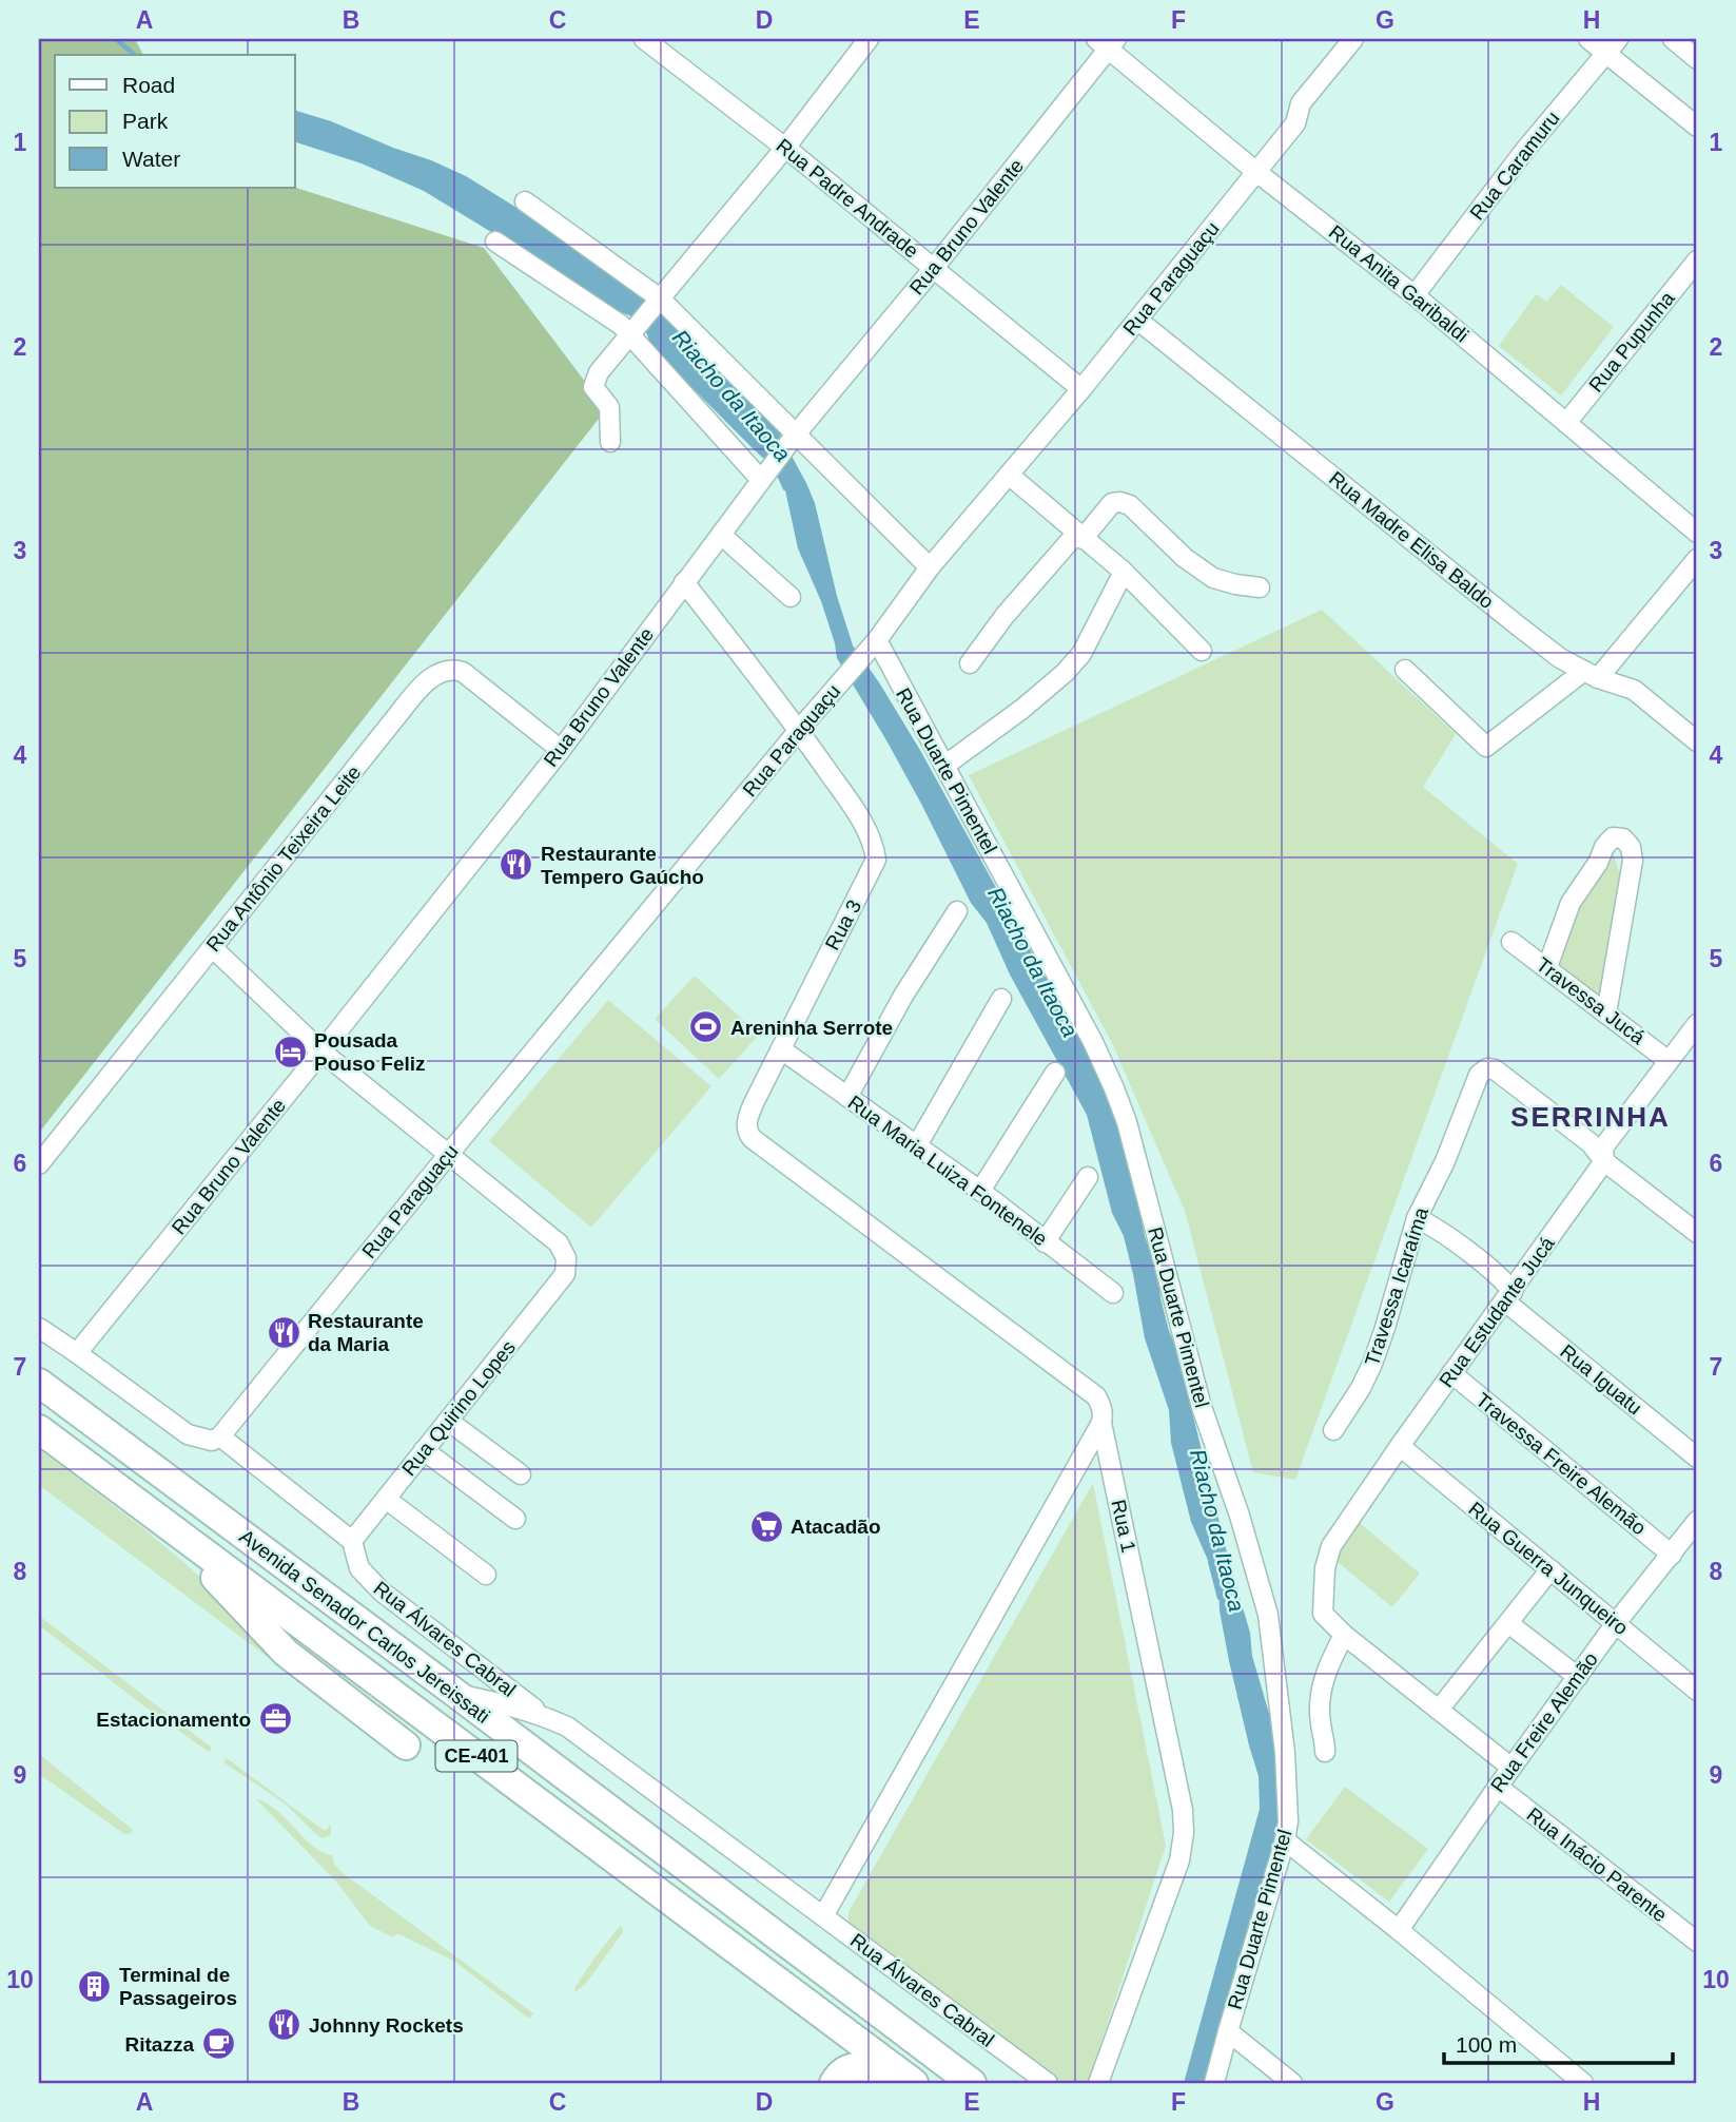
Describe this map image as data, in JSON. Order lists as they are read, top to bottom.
{
  "streets": {
    "main road": ["Avenida Senador Carlos Jereissati", "CE-401"],
    "street": [
      "Rua Caramuru",
      "Rua Padre Andrade",
      "Rua Bruno Valente",
      "Rua Paraguaçu",
      "Rua Anita Garibaldi",
      "Rua Pupunha",
      "Rua Madre Elisa Baldo",
      "Rua Duarte Pimentel",
      "Rua Antônio Teixeira Leite",
      "Rua 3",
      "Travessa Jucá",
      "Rua Maria Luiza Fontenele",
      "Travessa Icaraíma",
      "Rua Estudante Jucá",
      "Rua Iguatu",
      "Rua Quirino Lopes",
      "Travessa Freire Alemão",
      "Rua 1",
      "Rua Guerra Junqueiro",
      "Rua Álvares Cabral",
      "Rua Freire Alemão",
      "Rua Inácio Parente"
    ]
  },
  "crossings": [
    ["Rua Caramuru", "Rua Anita Garibaldi"],
    ["Rua Padre Andrade", "Rua Bruno Valente"],
    ["Rua Padre Andrade", "Rua Paraguaçu"],
    ["Rua Bruno Valente", "Rua Anita Garibaldi"],
    ["Rua Bruno Valente", "Rua Antônio Teixeira Leite"],
    ["Rua Bruno Valente", "Rua 3"],
    ["Rua Paraguaçu", "Rua Anita Garibaldi"],
    ["Rua Paraguaçu", "Rua Madre Elisa Baldo"],
    ["Rua Paraguaçu", "Rua Duarte Pimentel"],
    ["Rua Paraguaçu", "Rua 3"],
    ["Rua Paraguaçu", "Rua Quirino Lopes"],
    ["Rua Anita Garibaldi", "Rua Pupunha"],
    ["Rua 3", "Rua Maria Luiza Fontenele"],
    ["Rua 3", "Rua 1"],
    ["Travessa Jucá", "Rua Estudante Jucá"],
    ["Travessa Icaraíma", "Rua Estudante Jucá"],
    ["Travessa Icaraíma", "Rua Iguatu"],
    ["Rua Estudante Jucá", "Rua Iguatu"],
    ["Rua Estudante Jucá", "Travessa Freire Alemão"],
    ["Rua Estudante Jucá", "Rua Guerra Junqueiro"],
    ["Rua Quirino Lopes", "Rua Álvares Cabral"],
    ["Travessa Freire Alemão", "Rua Freire Alemão"],
    ["Rua Guerra Junqueiro", "Rua Freire Alemão"],
    ["Avenida Senador Carlos Jereissati", "Rua Álvares Cabral"],
    ["Rua Freire Alemão", "Rua Inácio Parente"]
  ],
  "districts": ["SERRINHA"],
  "water": ["Riacho da Itaoca"],
  "places": {
    "restaurant": ["Restaurante Tempero Gaúcho", "Restaurante da Maria", "Johnny Rockets"],
    "sports": ["Areninha Serrote"],
    "hotel": ["Pousada Pouso Feliz"],
    "supermarket": ["Atacadão"],
    "office": ["Estacionamento"],
    "building": ["Terminal de Passageiros"],
    "cafe": ["Ritazza"]
  },
  "legend": ["Road", "Park", "Water"],
  "scale_bar": "100 m",
  "grid": {
    "columns": [
      "A",
      "B",
      "C",
      "D",
      "E",
      "F",
      "G",
      "H"
    ],
    "rows": [
      "1",
      "2",
      "3",
      "4",
      "5",
      "6",
      "7",
      "8",
      "9",
      "10"
    ]
  }
}
